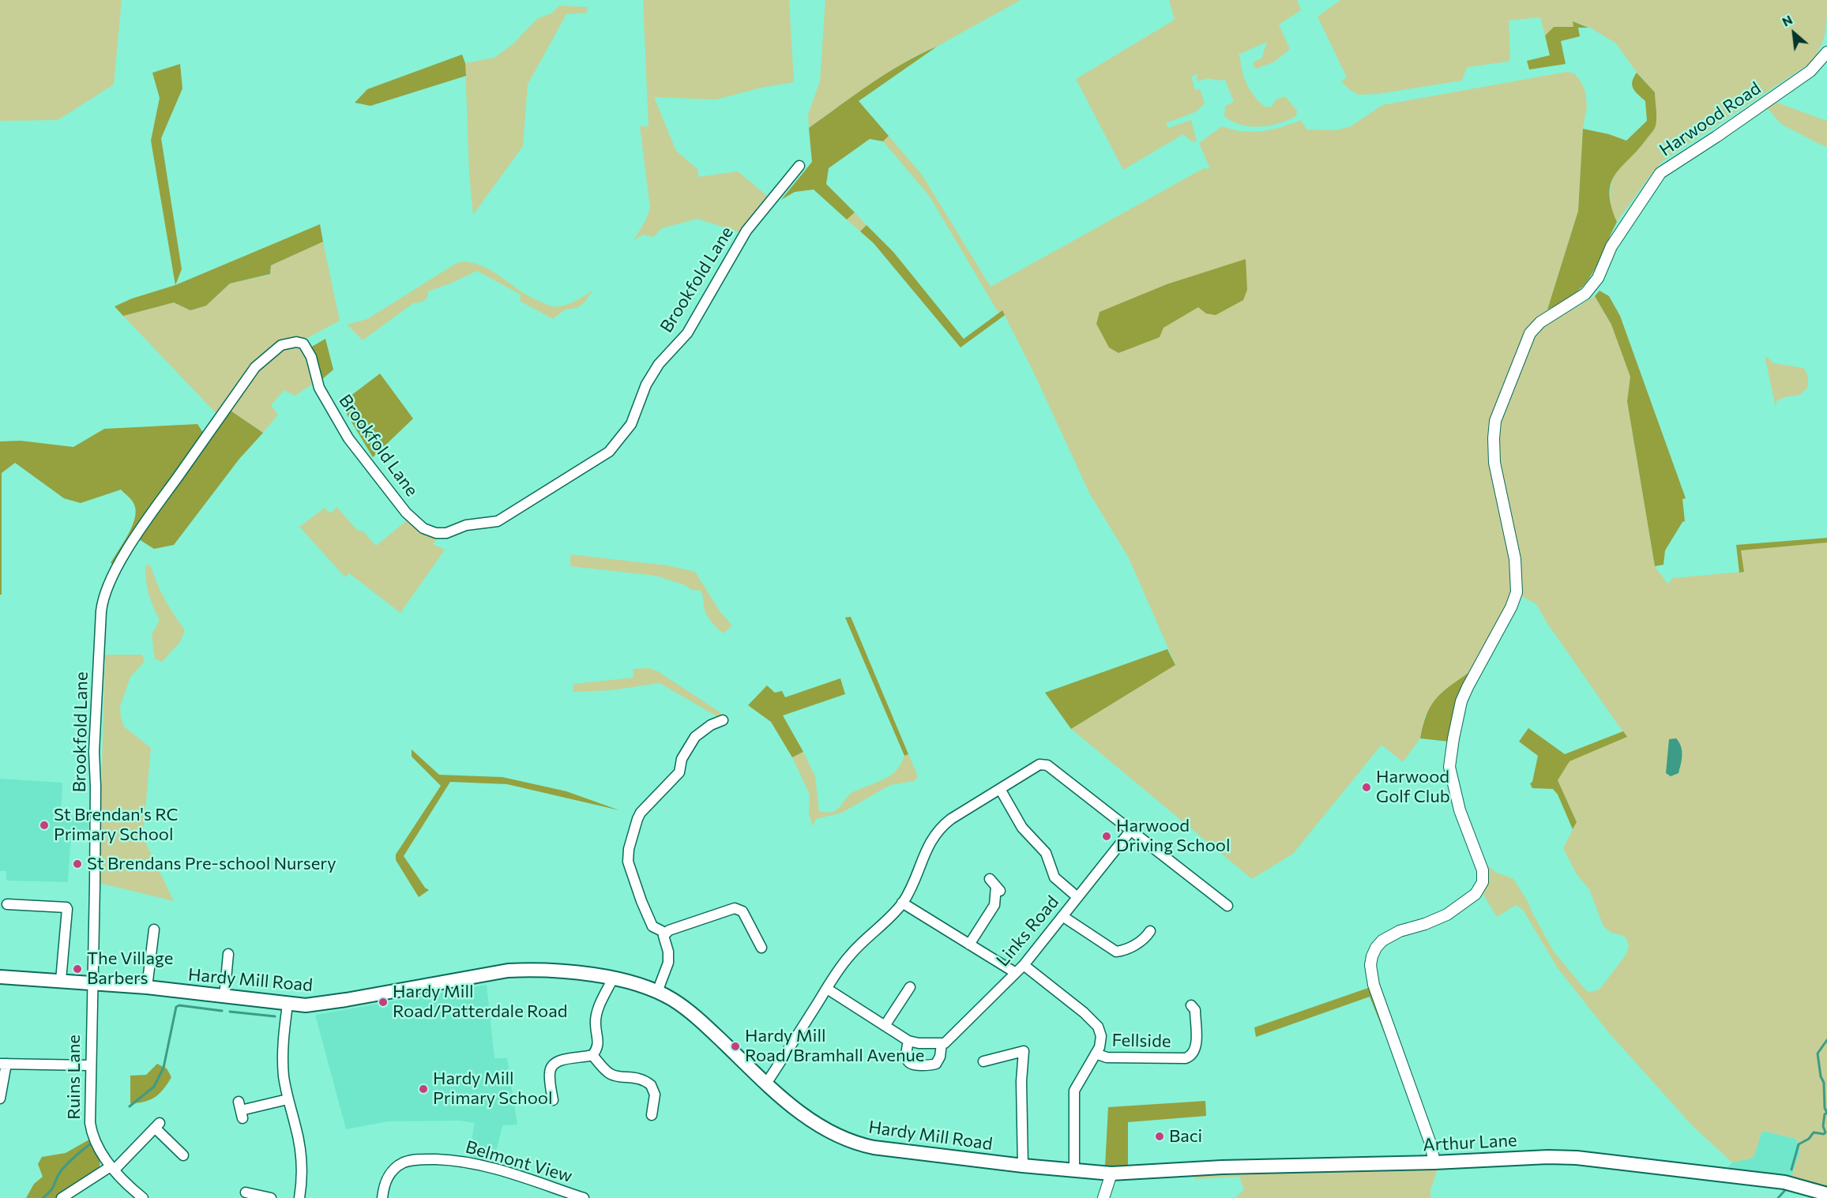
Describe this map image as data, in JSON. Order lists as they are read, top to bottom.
{
  "streets": {
    "main road": ["Hardy Mill Road", "Arthur Lane"],
    "street": [
      "Harwood Road",
      "Brookfold Lane",
      "Links Road",
      "Fellside",
      "Ruins Lane",
      "Belmont View"
    ]
  },
  "crossings": [
    ["Harwood Road", "Arthur Lane"],
    ["Brookfold Lane", "Hardy Mill Road"],
    ["Brookfold Lane", "Ruins Lane"],
    ["Hardy Mill Road", "Ruins Lane"],
    ["Hardy Mill Road", "Arthur Lane"]
  ],
  "places": [
    "Harwood Golf Club",
    "St Brendan's RC Primary School",
    "Harwood Driving School",
    "St Brendans Pre-school Nursery",
    "The Village Barbers",
    "Hardy Mill Road/Patterdale Road",
    "Hardy Mill Road/Bramhall Avenue",
    "Hardy Mill Primary School",
    "Baci"
  ],
  "north": "top left"
}
